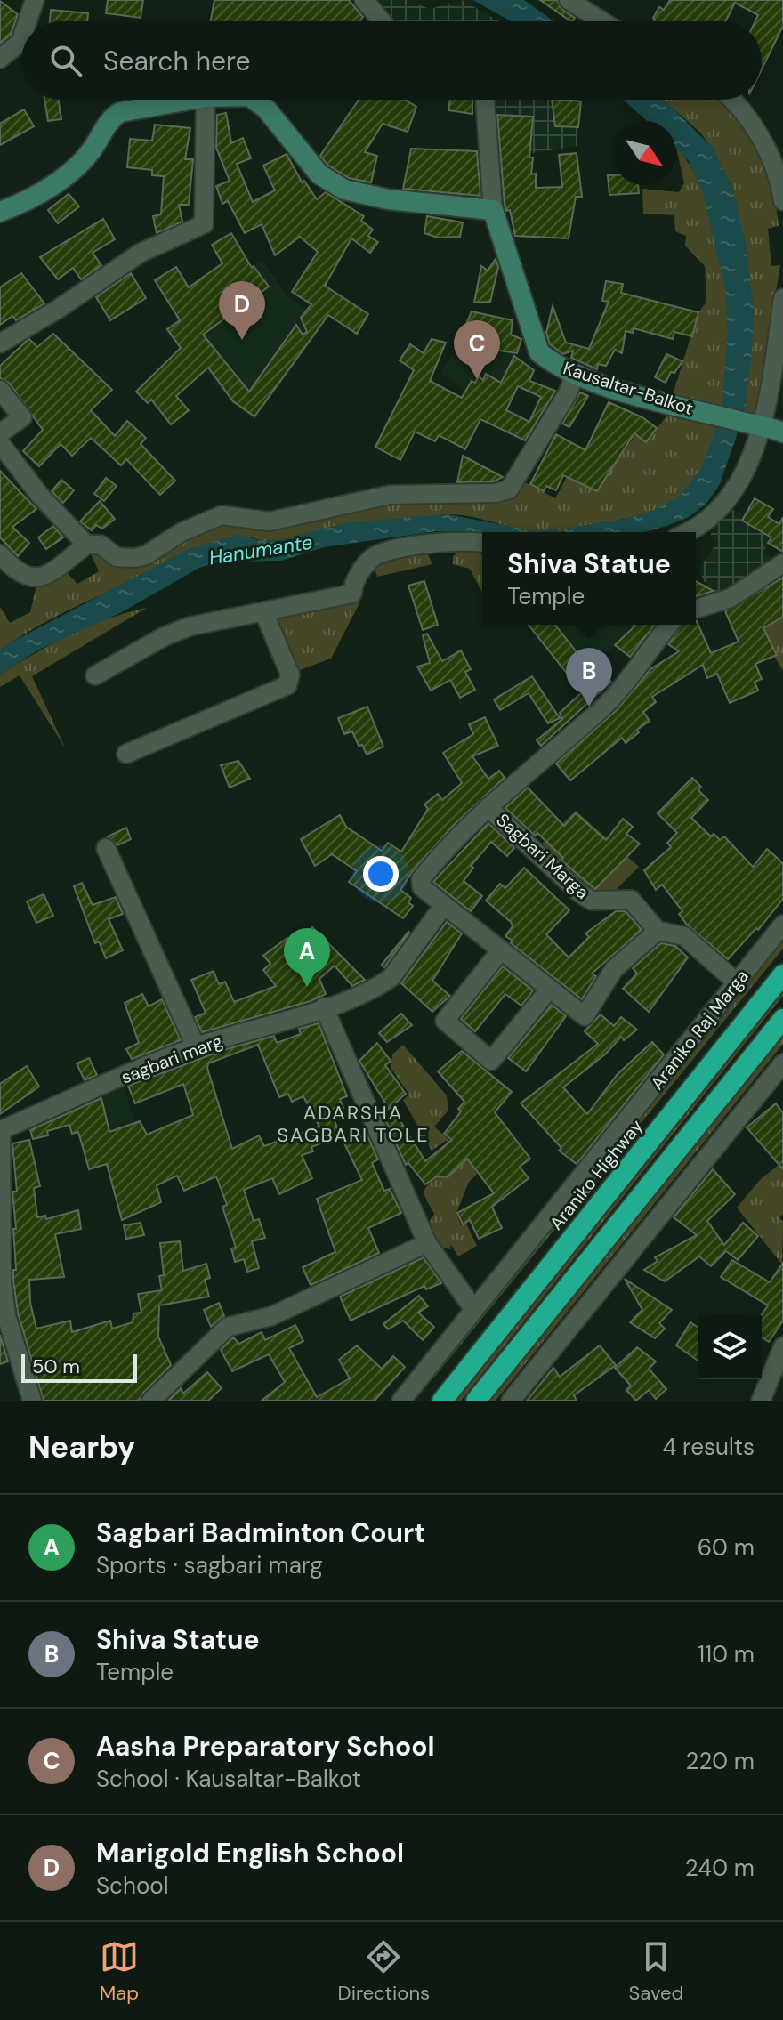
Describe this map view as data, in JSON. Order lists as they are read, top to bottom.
{
  "streets": {
    "highway": ["Araniko Highway"],
    "main road": ["Kausaltar-Balkot"],
    "street": ["Sagbari Marga", "Araniko Raj Marga", "sagbari marg"]
  },
  "districts": ["ADARSHA SAGBARI TOLE"],
  "water": ["Hanumante"],
  "scale_bar": "50 m",
  "north": "bottom right",
  "page": {
    "search": "Search here",
    "pins": [
      "D",
      "C",
      "B",
      "A"
    ],
    "popup": ["Shiva Statue", "Temple"],
    "scale": "50 m",
    "heading": ["Nearby", "4 results"],
    "list": [
      {
        "mark": "A",
        "name": "Sagbari Badminton Court",
        "note": "Sports · sagbari marg",
        "value": "60 m"
      },
      {
        "mark": "B",
        "name": "Shiva Statue",
        "note": "Temple",
        "value": "110 m"
      },
      {
        "mark": "C",
        "name": "Aasha Preparatory School",
        "note": "School · Kausaltar-Balkot",
        "value": "220 m"
      },
      {
        "mark": "D",
        "name": "Marigold English School",
        "note": "School",
        "value": "240 m"
      }
    ],
    "nav": ["Map", "Directions", "Saved"]
  }
}
